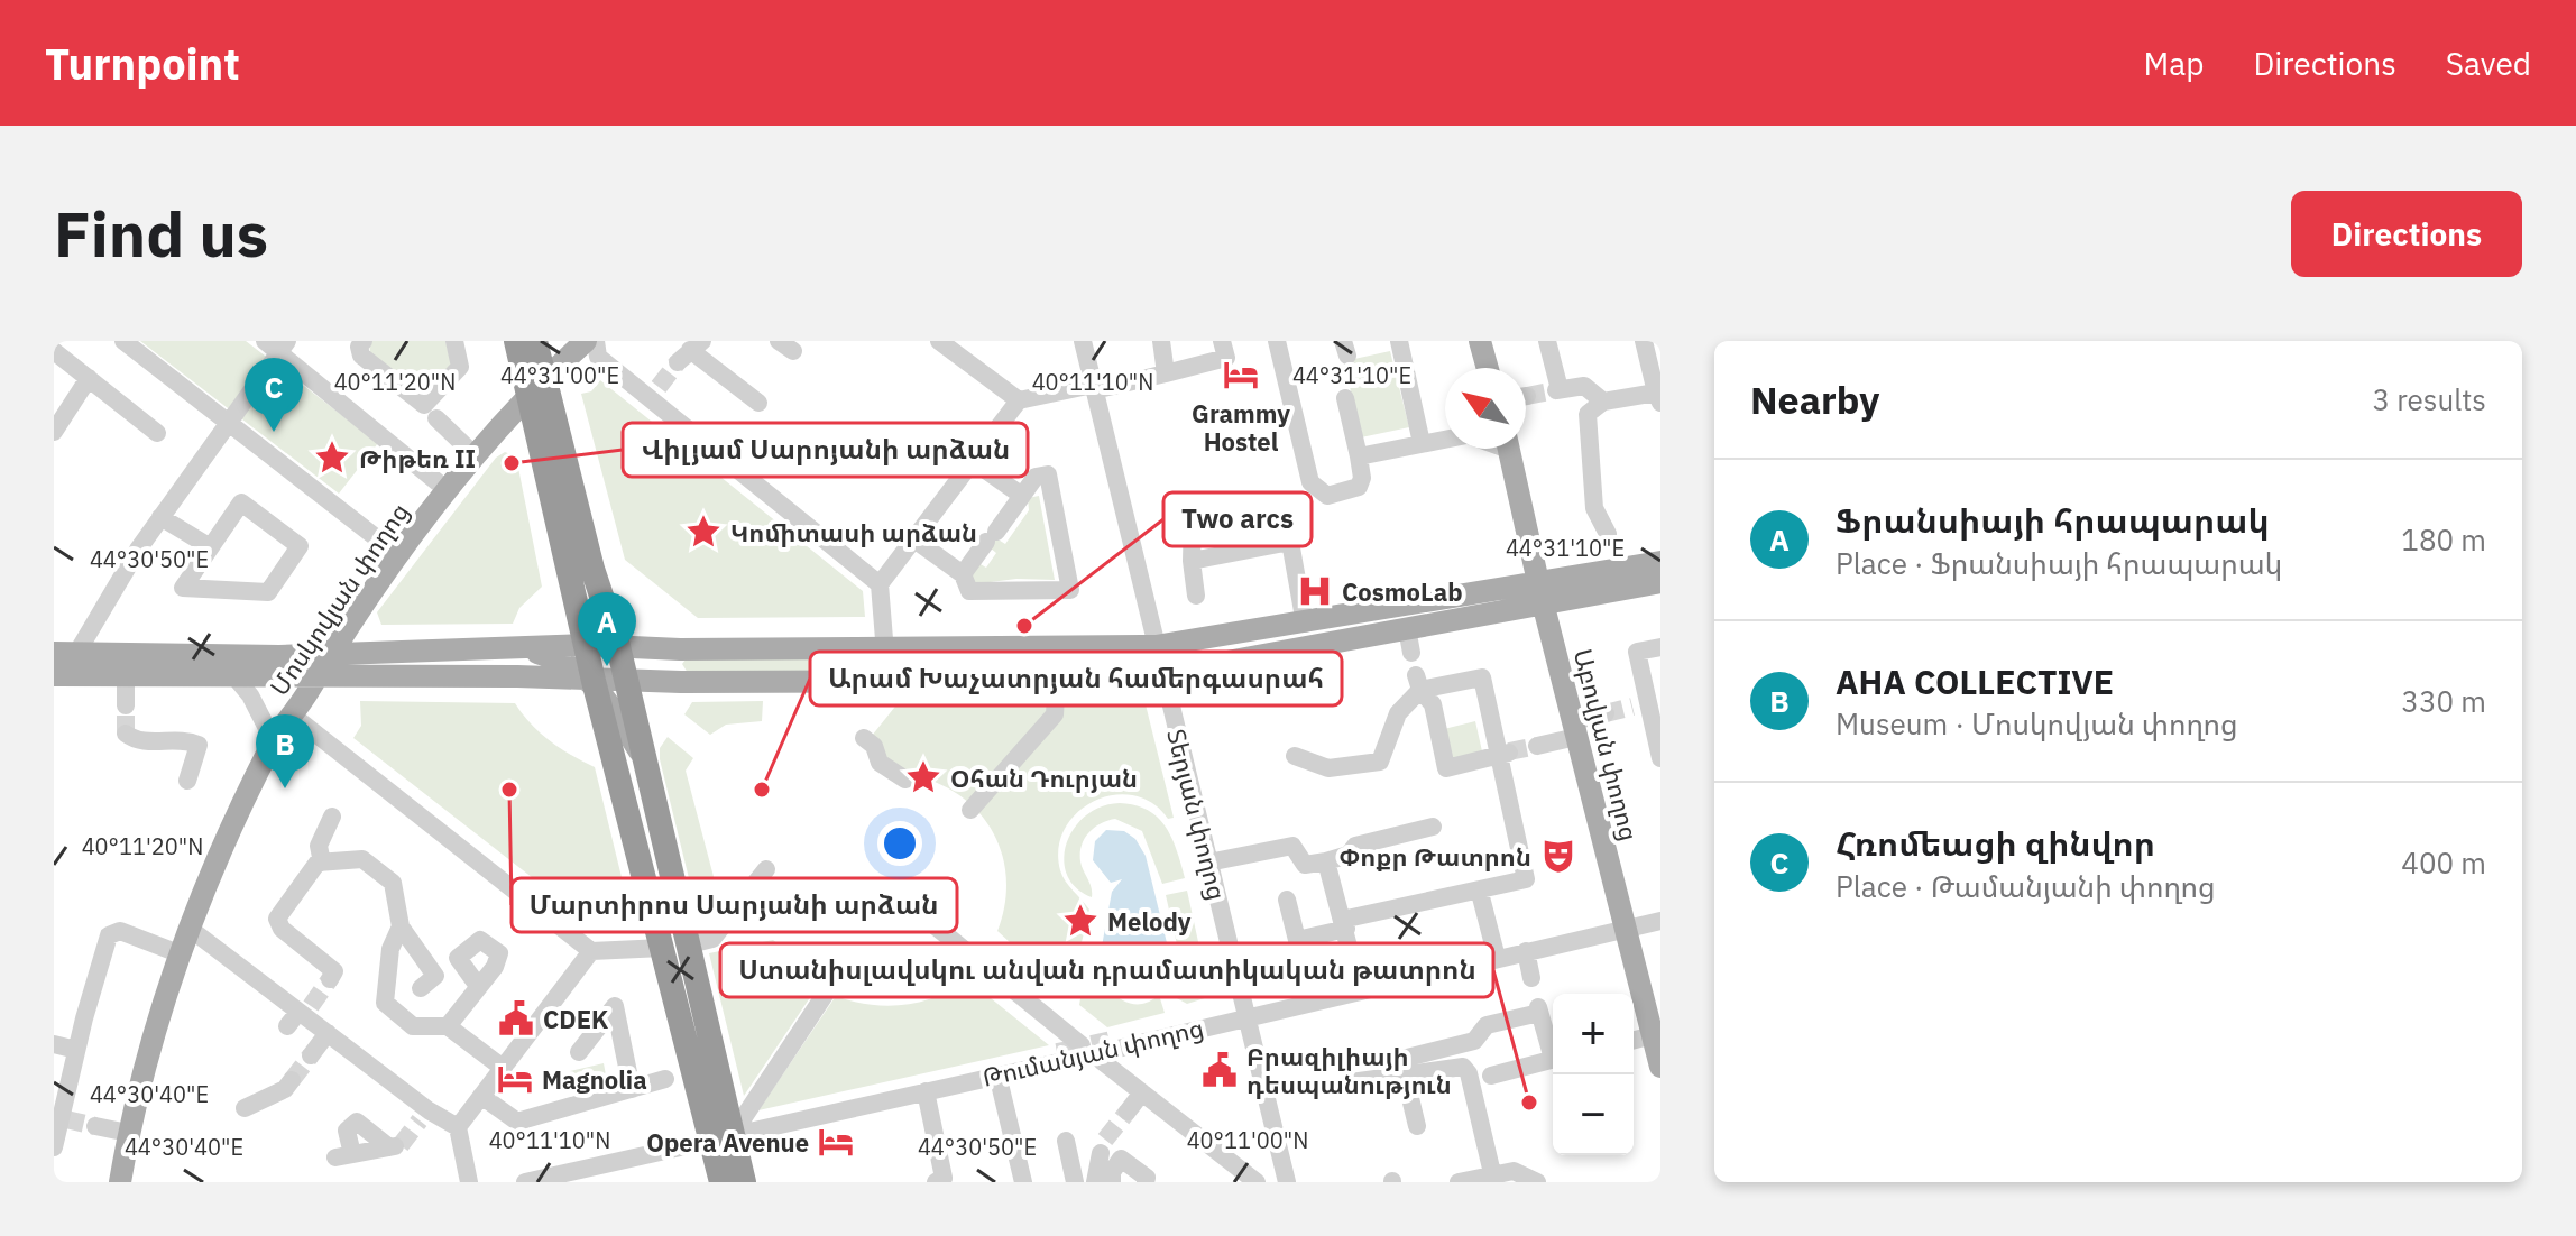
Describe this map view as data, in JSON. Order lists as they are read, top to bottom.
{
  "streets": {
    "main road": ["Մոսկովյան փողոց", "Աբովյան փողոց"],
    "street": ["Տերյան փողոց", "Թումանյան փողոց"]
  },
  "crossings": [
    ["Աբովյան փողոց", "Թումանյան փողոց"],
    ["Տերյան փողոց", "Թումանյան փողոց"]
  ],
  "places": {
    "hotel": ["Grammy Hostel", "Magnolia", "Opera Avenue"],
    "place": [
      "Թիթեռ II",
      "Կոմիտասի արձան",
      "Օհան Դուրյան",
      "Melody"
    ],
    "other": [
      "Վիլյամ Սարոյանի արձան",
      "Two arcs",
      "Մարտիրոս Սարյանի արձան",
      "Արամ Խաչատրյան համերգասրահ",
      "Ստանիսլավսկու անվան դրամատիկական թատրոն"
    ],
    "hospital": ["CosmoLab"],
    "theatre": ["Փոքր Թատրոն"],
    "public building": ["CDEK", "Բրազիլիայի դեսպանություն"]
  },
  "north": "top left",
  "page": {
    "header": "Turnpoint",
    "nav": ["Map", "Directions", "Saved"],
    "buttons": "Directions",
    "title": "Find us",
    "heading": ["Nearby", "3 results"],
    "pins": ["C", "A", "B"],
    "list": [
      {
        "mark": "A",
        "name": "Ֆրանսիայի հրապարակ",
        "note": "Place · Ֆրանսիայի հրապարակ",
        "value": "180 m"
      },
      {
        "mark": "B",
        "name": "AHA COLLECTIVE",
        "note": "Museum · Մոսկովյան փողոց",
        "value": "330 m"
      },
      {
        "mark": "C",
        "name": "Հռոմեացի զինվոր",
        "note": "Place · Թամանյանի փողոց",
        "value": "400 m"
      }
    ],
    "map_buttons": ["+", "−"]
  },
  "coordinates": [
    "44°31'00\"E",
    "44°31'10\"E",
    "40°11'20\"N",
    "40°11'10\"N",
    "44°30'50\"E",
    "44°30'40\"E",
    "40°11'00\"N"
  ]
}
